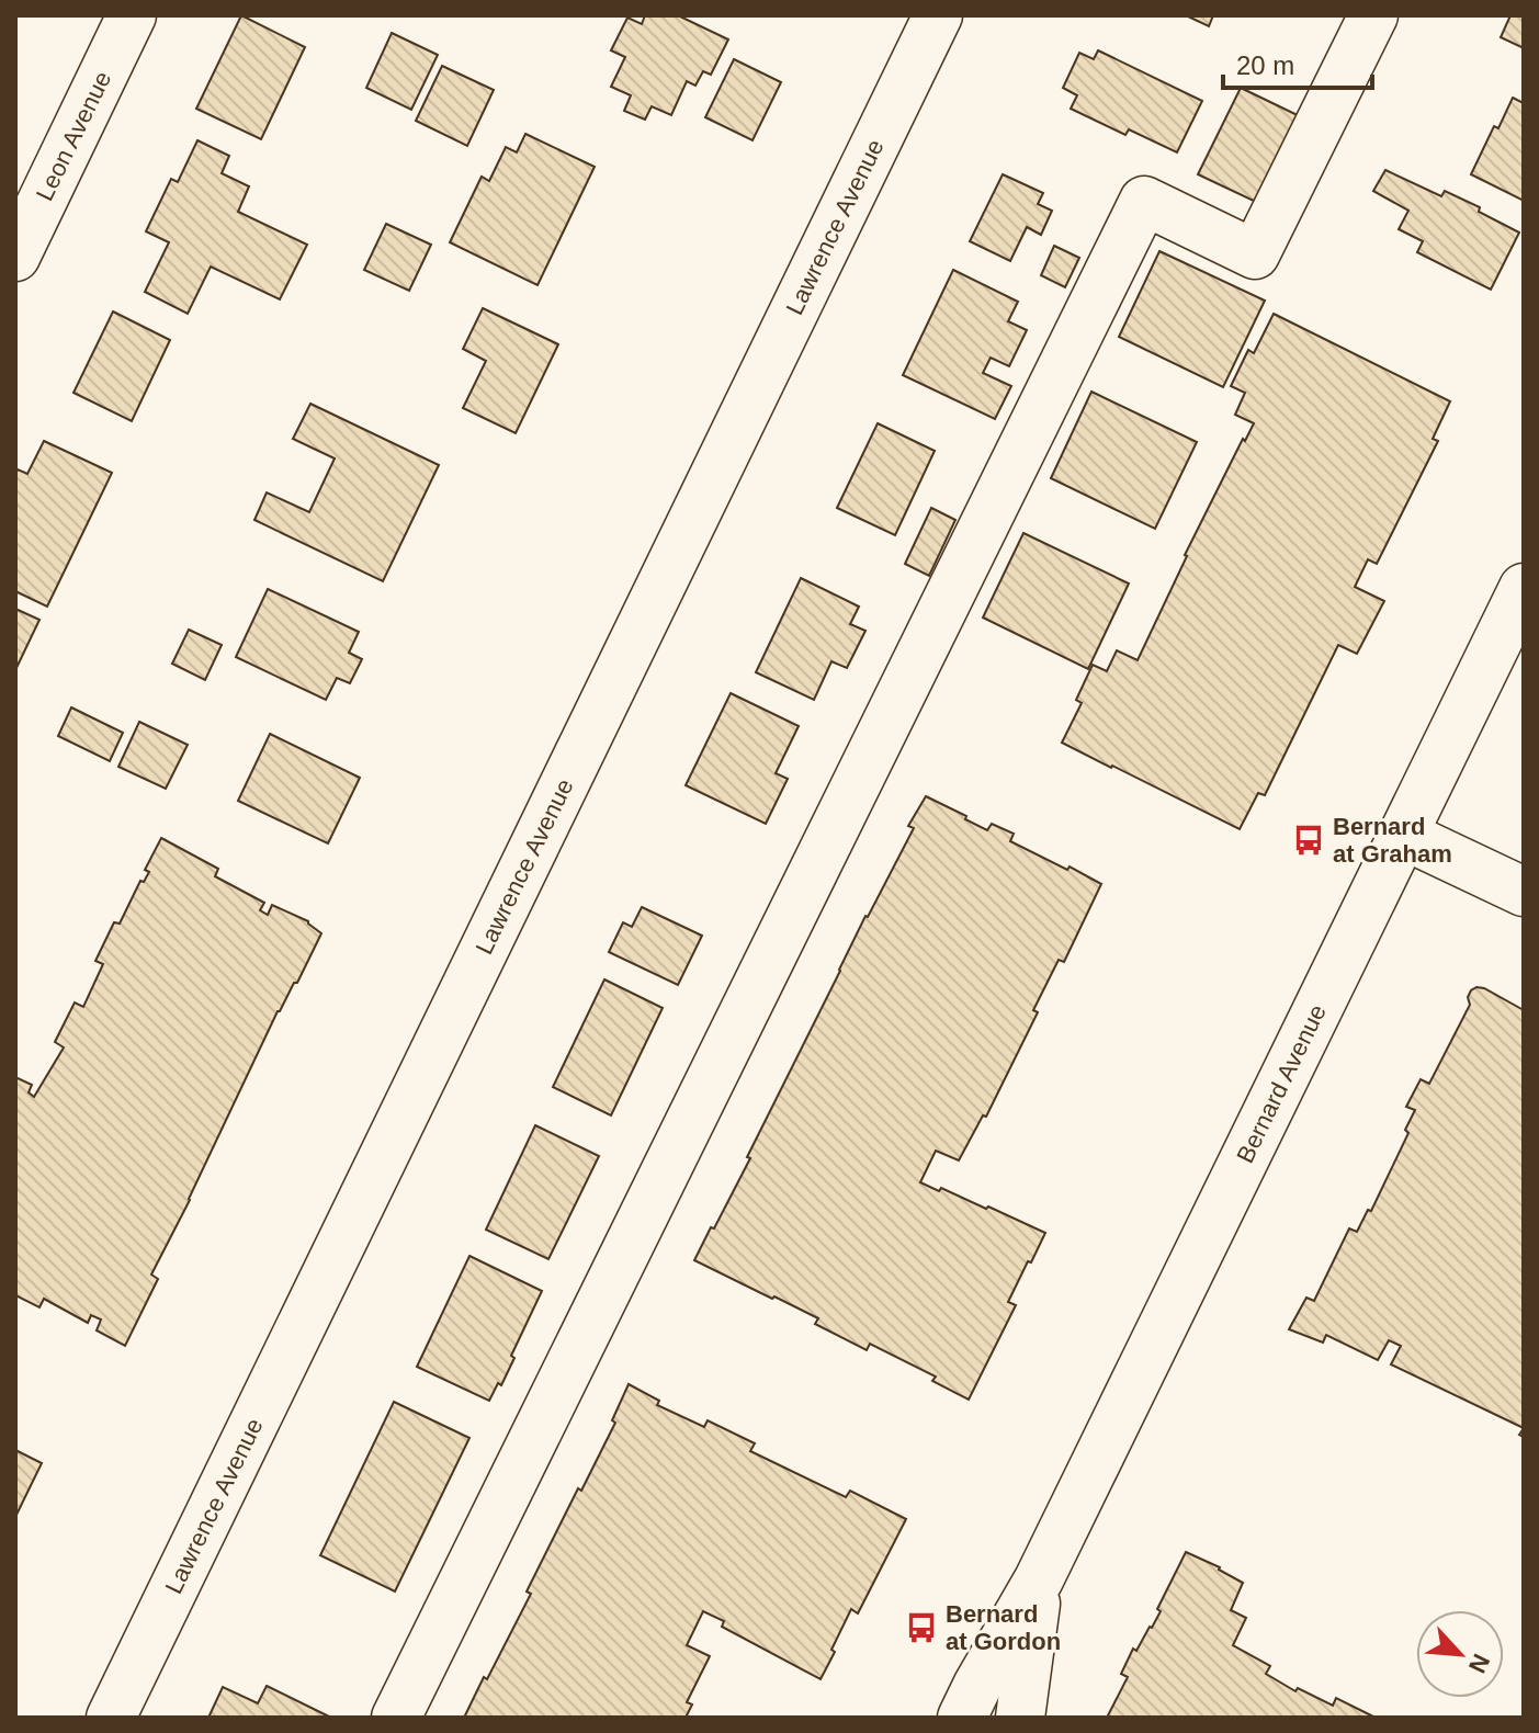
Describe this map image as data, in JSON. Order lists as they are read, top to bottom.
{
  "streets": {
    "street": ["Leon Avenue", "Lawrence Avenue", "Bernard Avenue"]
  },
  "places": {
    "bus stop": ["Bernard at Graham", "Bernard at Gordon"]
  },
  "scale_bar": "20 m",
  "north": "bottom right"
}
